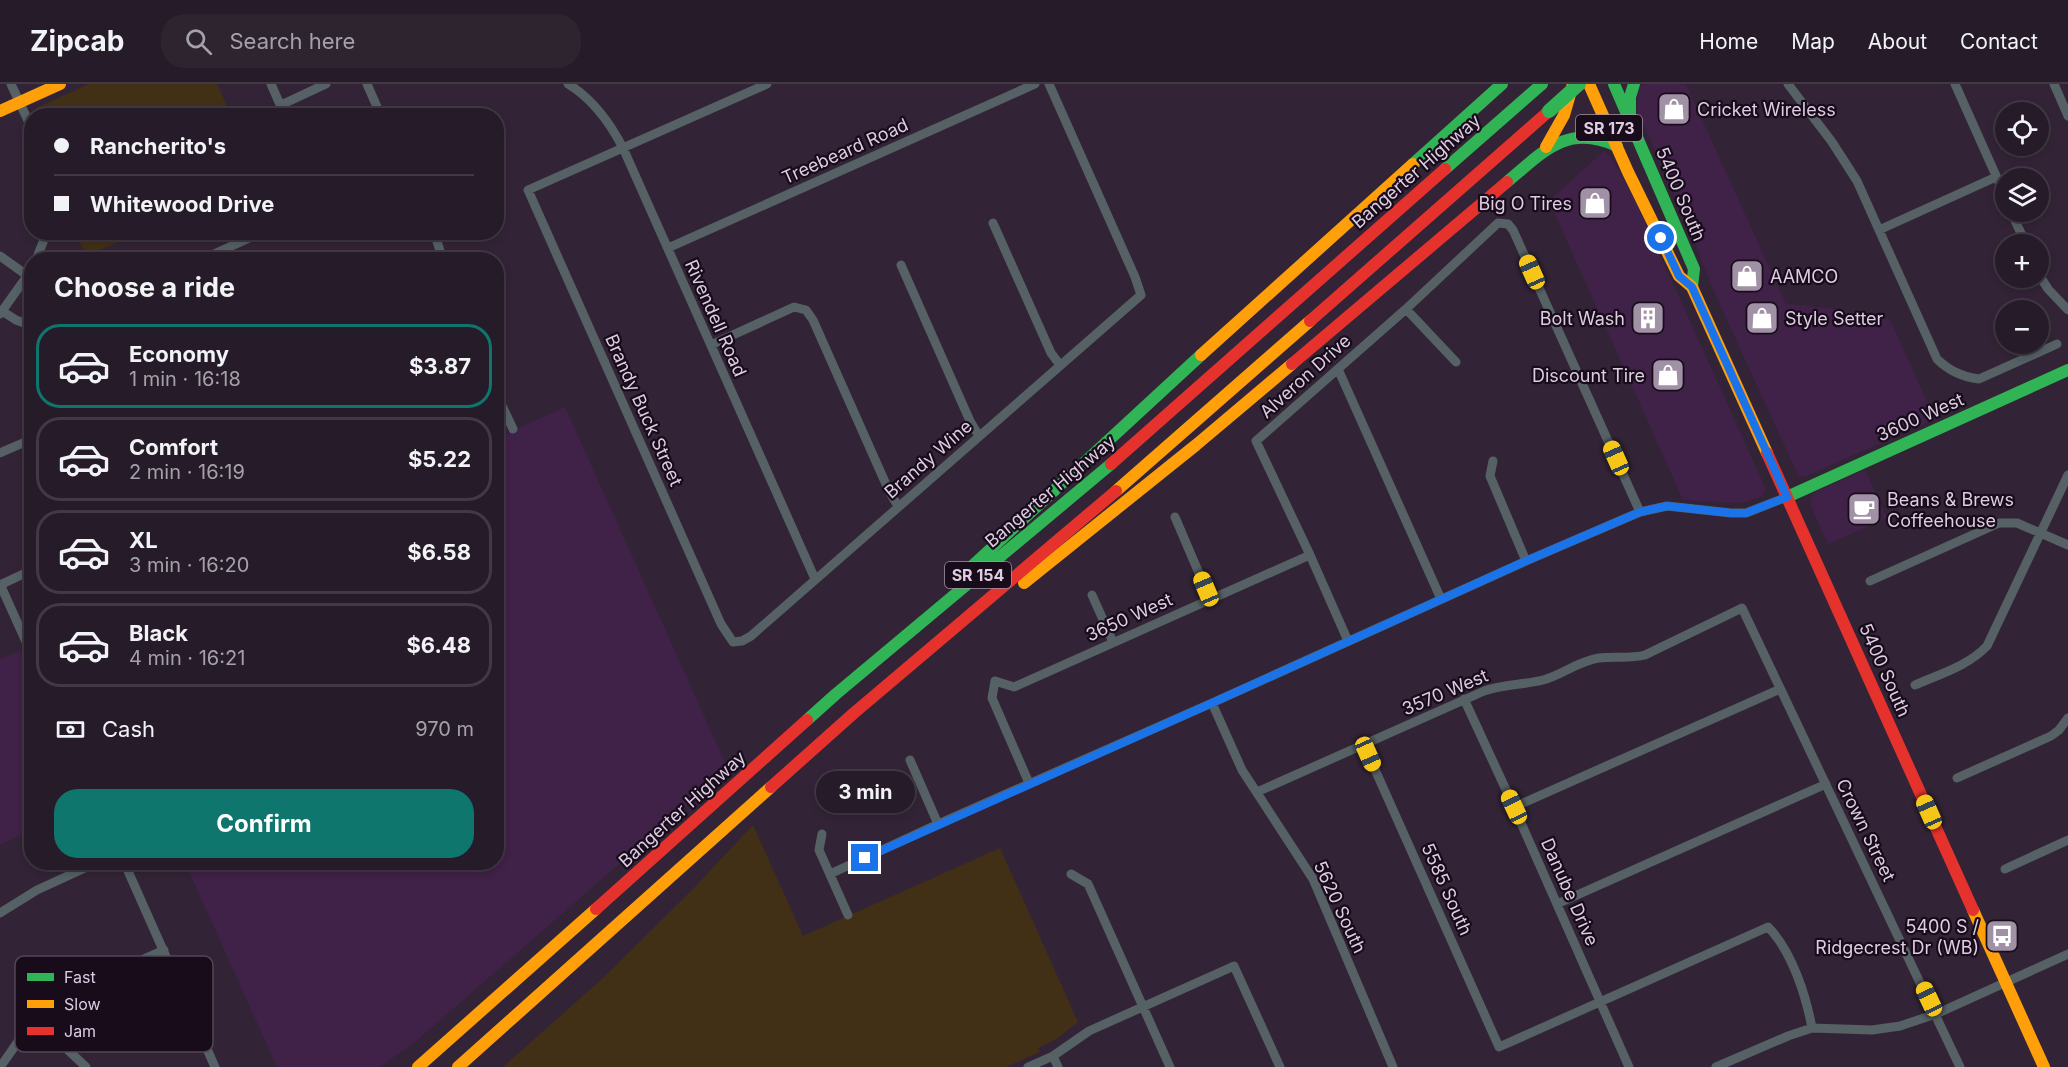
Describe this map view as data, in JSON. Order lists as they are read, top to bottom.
{
  "streets": {
    "main road": [
      "SR 173",
      "Bangerter Highway",
      "5400 South",
      "3600 West",
      "SR 154"
    ],
    "street": [
      "Treebeard Road",
      "Rivendell Road",
      "Alveron Drive",
      "Brandy Buck Street",
      "Brandy Wine",
      "3650 West",
      "3570 West",
      "Crown Street",
      "5585 South",
      "Danube Drive",
      "5620 South"
    ]
  },
  "crossings": [
    ["Treebeard Road", "Rivendell Road"],
    ["5400 South", "3600 West"],
    ["Rivendell Road", "Brandy Buck Street"],
    ["Rivendell Road", "Brandy Wine"],
    ["Alveron Drive", "3650 West"],
    ["Brandy Buck Street", "Brandy Wine"],
    ["3570 West", "Crown Street"],
    ["3570 West", "5585 South"],
    ["3570 West", "Danube Drive"],
    ["3570 West", "5620 South"],
    ["5585 South", "Danube Drive"]
  ],
  "places": {
    "shop": [
      "Cricket Wireless",
      "Big O Tires",
      "AAMCO",
      "Style Setter",
      "Discount Tire"
    ],
    "building": ["Bolt Wash"],
    "cafe": ["Beans & Brews Coffeehouse"],
    "bus stop": ["5400 S / Ridgecrest Dr (WB)"]
  },
  "legend": ["Fast", "Slow", "Jam"],
  "page": {
    "header": "Zipcab",
    "search": "Search here",
    "nav": [
      "Home",
      "Map",
      "About",
      "Contact"
    ],
    "map_buttons": ["+", "−"],
    "banner": ["Rancherito's", "Whitewood Drive"],
    "heading": "Choose a ride",
    "list": [
      {
        "name": "Economy",
        "note": "1 min · 16:18",
        "value": "$3.87"
      },
      {
        "name": "Comfort",
        "note": "2 min · 16:19",
        "value": "$5.22"
      },
      {
        "name": "XL",
        "note": "3 min · 16:20",
        "value": "$6.58"
      },
      {
        "name": "Black",
        "note": "4 min · 16:21",
        "value": "$6.48"
      }
    ],
    "pay": ["Cash", "970 m"],
    "bubble": "3 min",
    "buttons": "Confirm"
  }
}
